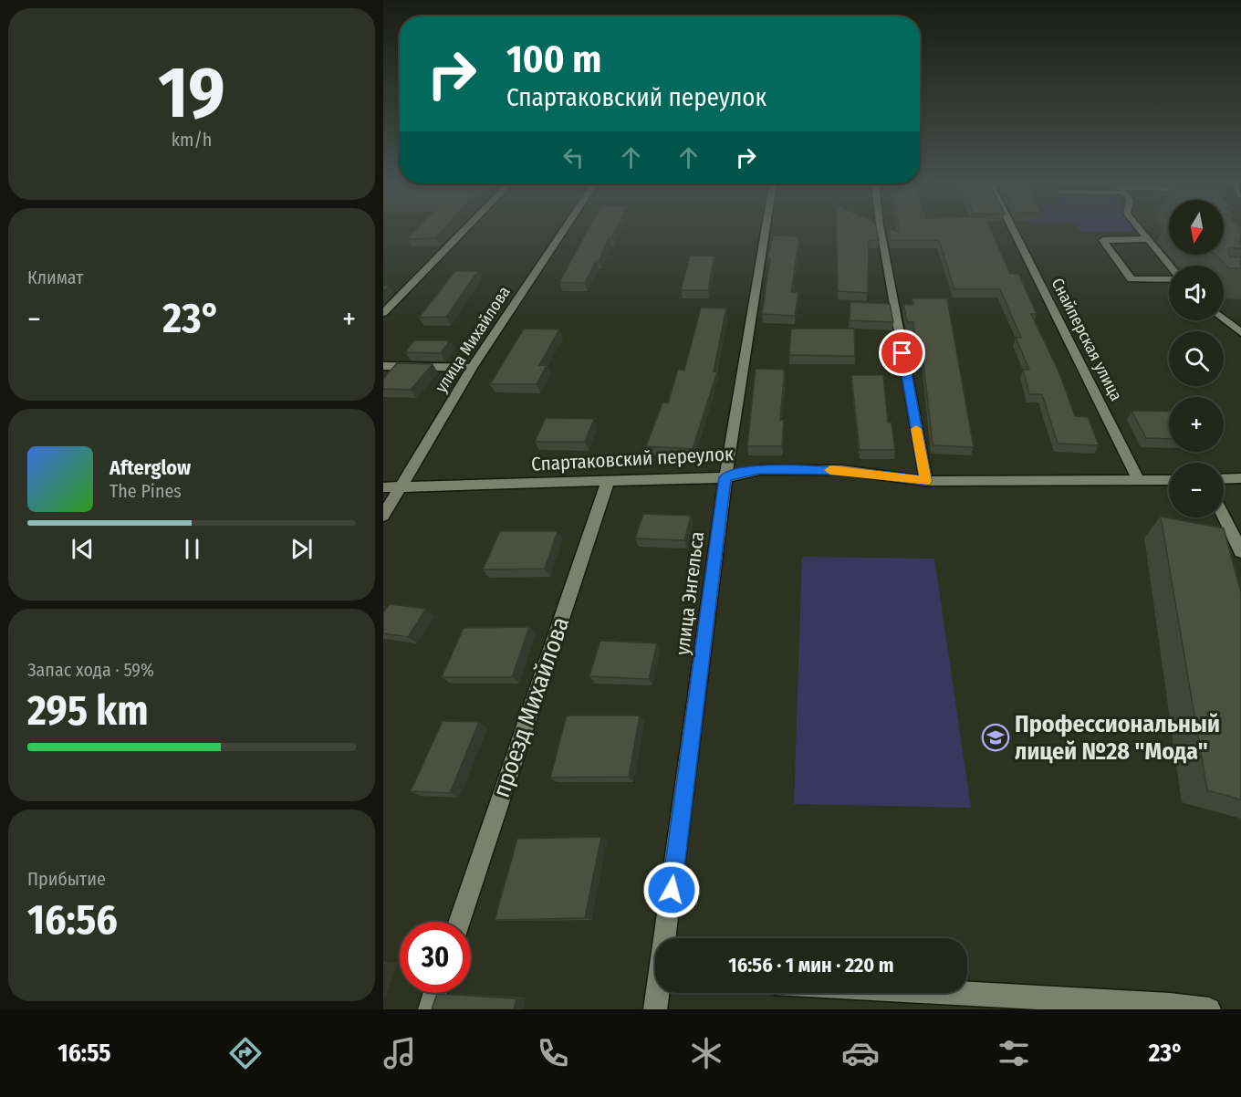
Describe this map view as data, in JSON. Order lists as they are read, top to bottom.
{
  "streets": {
    "street": [
      "улица Михайлова",
      "Снайперская улица",
      "Спартаковский переулок",
      "улица Энгельса",
      "проезд Михайлова"
    ]
  },
  "crossings": [
    ["улица Михайлова", "Спартаковский переулок"],
    ["Снайперская улица", "Спартаковский переулок"],
    ["Спартаковский переулок", "улица Энгельса"],
    ["Спартаковский переулок", "проезд Михайлова"]
  ],
  "places": {
    "school or university": ["Профессиональный лицей №28 \"Мода\""]
  },
  "north": "bottom",
  "page": {
    "tile": [
      ["19", "km/h"],
      "Климат",
      ["Запас хода · 59%", "295 km"],
      ["Прибытие", "16:56"]
    ],
    "turn": ["100 m", "Спартаковский переулок"],
    "map_buttons": ["+", "−"],
    "heat": ["−", "23°", "+"],
    "song": ["Afterglow", "The Pines"],
    "limit": "30",
    "trip": "16:56 · 1 мин · 220 m",
    "tabs": ["16:55", "23°"]
  }
}
